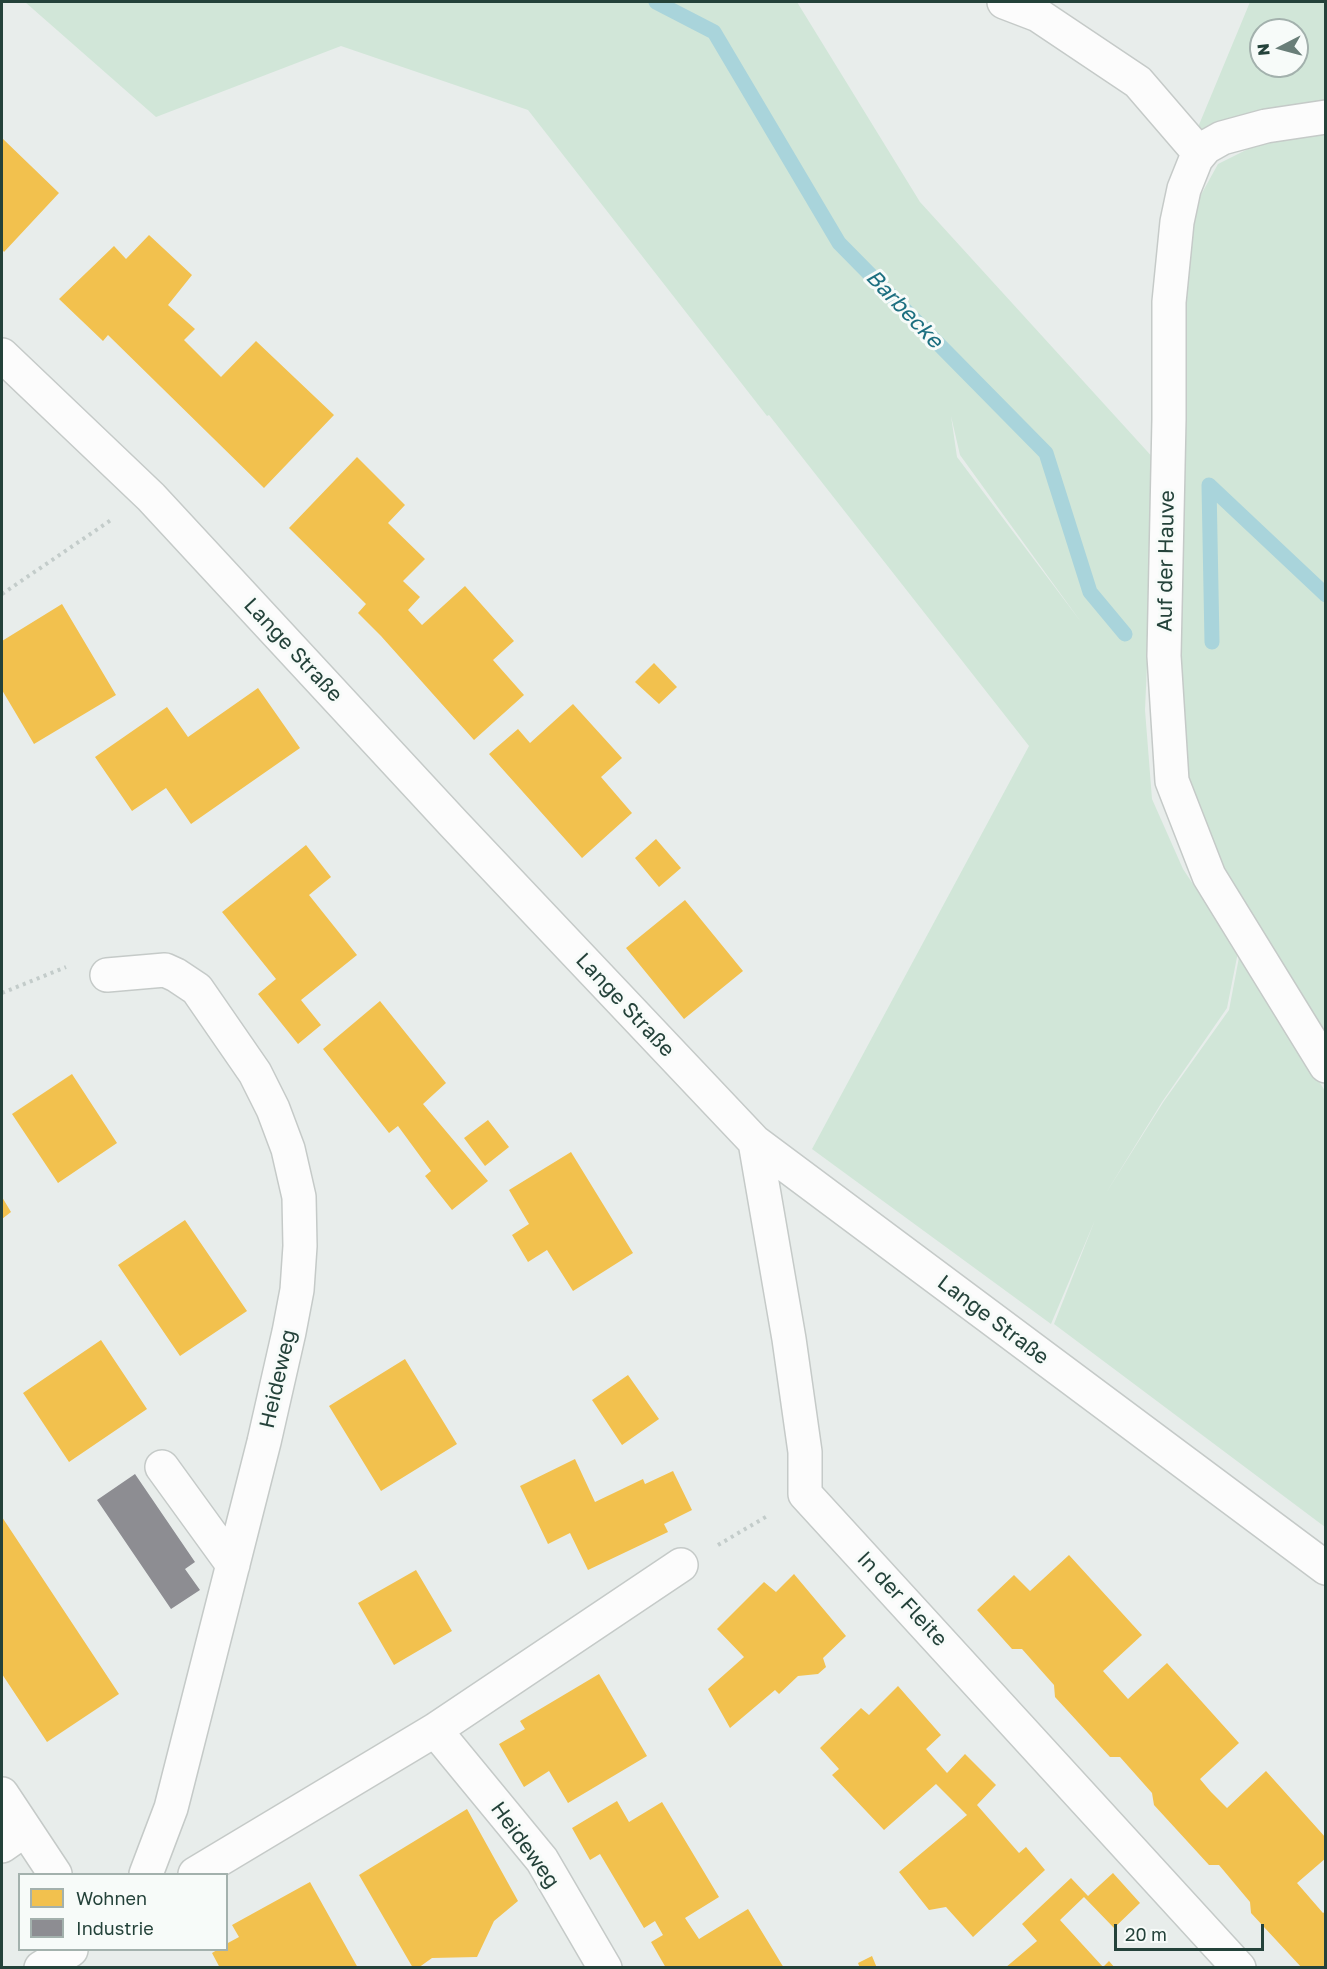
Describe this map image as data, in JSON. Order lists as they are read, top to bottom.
{
  "streets": {
    "street": [
      "Auf der Hauve",
      "Lange Straße",
      "Heideweg",
      "In der Fleite"
    ]
  },
  "water": ["Barbecke"],
  "legend": ["Wohnen", "Industrie"],
  "scale_bar": "20 m",
  "north": "left"
}
